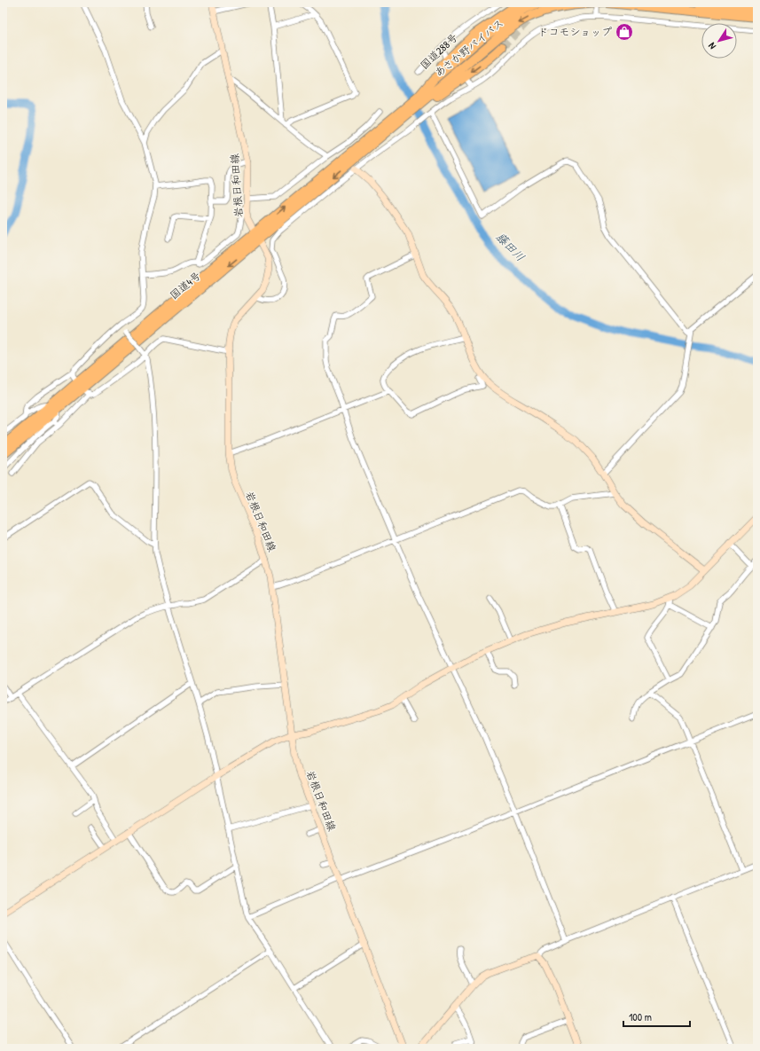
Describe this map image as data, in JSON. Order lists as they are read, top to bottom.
{
  "streets": {
    "highway": ["あさか野バイパス", "国道288号", "国道4号"],
    "street": ["岩根日和田線"]
  },
  "crossings": [
    ["あさか野バイパス", "国道288号"],
    ["国道288号", "国道4号"],
    ["岩根日和田線", "国道4号"]
  ],
  "water": ["藤田川"],
  "places": {
    "shop": ["ドコモショップ"]
  },
  "scale_bar": "100 m",
  "north": "bottom left"
}
